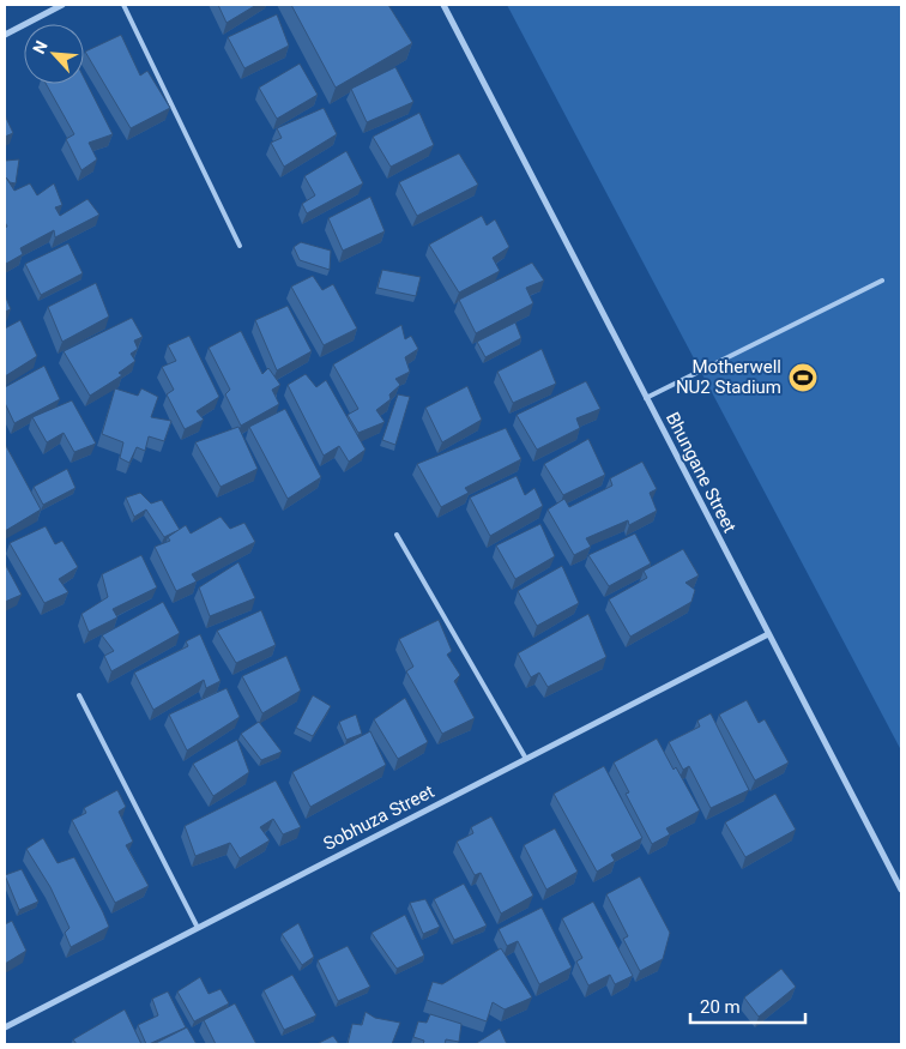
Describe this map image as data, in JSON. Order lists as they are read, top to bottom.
{
  "streets": {
    "street": ["Bhungane Street", "Sobhuza Street"]
  },
  "crossings": [
    ["Bhungane Street", "Sobhuza Street"]
  ],
  "places": {
    "sports": ["Motherwell NU2 Stadium"]
  },
  "scale_bar": "20 m",
  "north": "top left"
}
